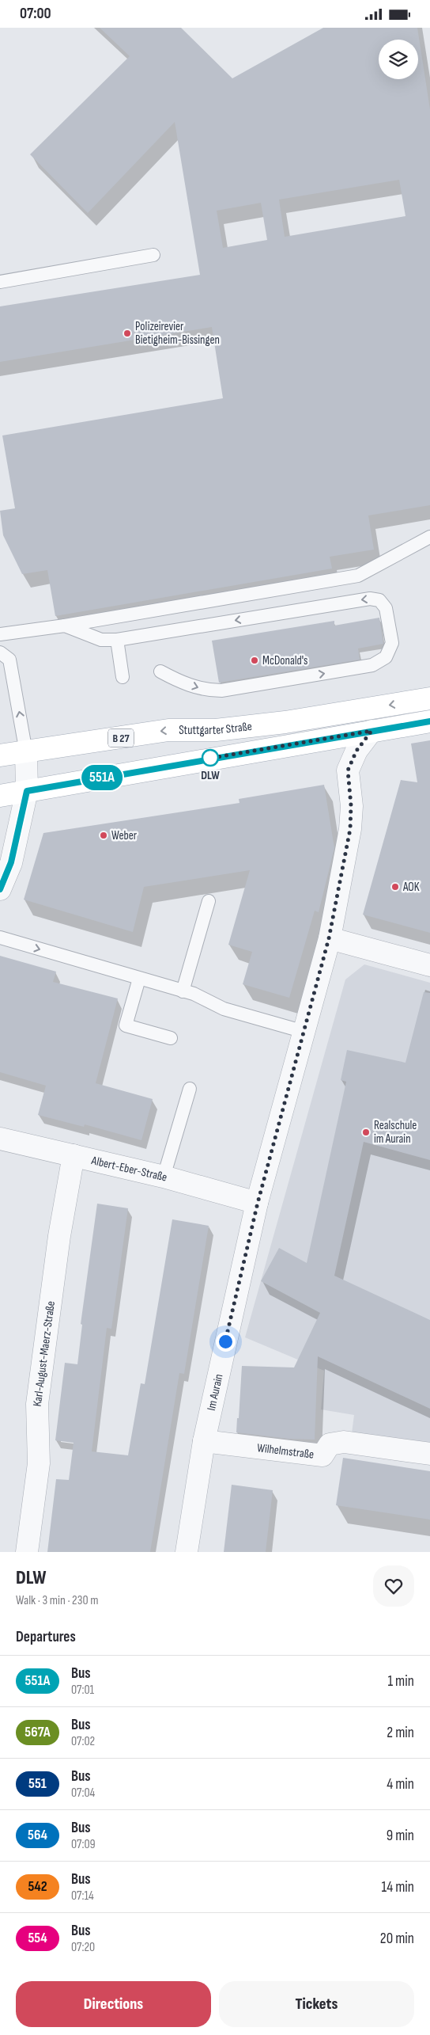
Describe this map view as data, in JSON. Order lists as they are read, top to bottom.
{
  "streets": {
    "main road": ["Stuttgarter Straße", "B 27"],
    "street": [
      "Albert-Eber-Straße",
      "Karl-August-Maerz-Straße",
      "Im Aurain",
      "Wilhelmstraße"
    ]
  },
  "crossings": [
    ["Albert-Eber-Straße", "Karl-August-Maerz-Straße"],
    ["Albert-Eber-Straße", "Im Aurain"],
    ["Im Aurain", "Wilhelmstraße"]
  ],
  "places": [
    "Polizeirevier Bietigheim-Bissingen",
    "McDonald's",
    "DLW",
    "Weber",
    "AOK",
    "Realschule im Aurain"
  ],
  "lines": ["bus line 551A"],
  "page": {
    "status": "07:00",
    "on_map": "551A",
    "heading": [
      ["DLW", "Walk · 3 min · 230 m"],
      "Departures"
    ],
    "list": [
      {
        "mark": "551A",
        "name": "Bus",
        "note": "07:01",
        "value": "1 min"
      },
      {
        "mark": "567A",
        "name": "Bus",
        "note": "07:02",
        "value": "2 min"
      },
      {
        "mark": "551",
        "name": "Bus",
        "note": "07:04",
        "value": "4 min"
      },
      {
        "mark": "564",
        "name": "Bus",
        "note": "07:09",
        "value": "9 min"
      },
      {
        "mark": "542",
        "name": "Bus",
        "note": "07:14",
        "value": "14 min"
      },
      {
        "mark": "554",
        "name": "Bus",
        "note": "07:20",
        "value": "20 min"
      }
    ],
    "buttons": ["Directions", "Tickets"]
  }
}
